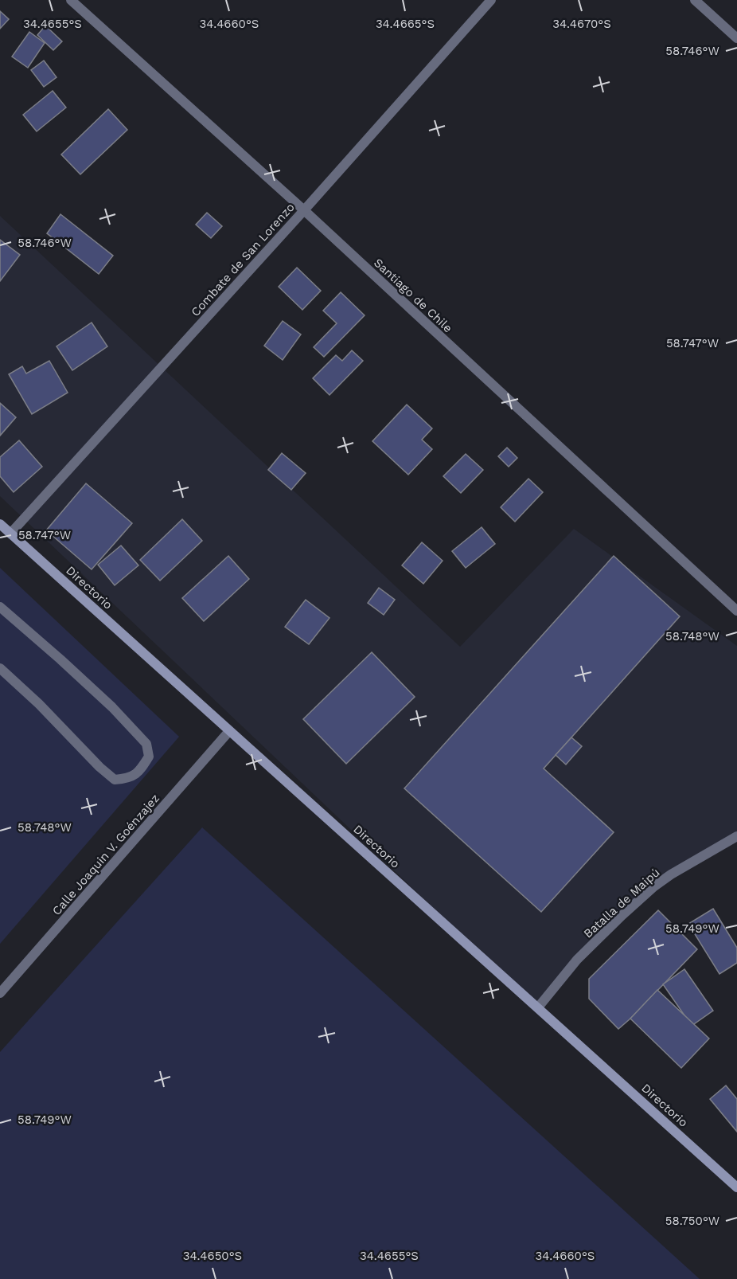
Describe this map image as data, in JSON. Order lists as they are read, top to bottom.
{
  "streets": {
    "main road": ["Directorio"],
    "street": [
      "Combate de San Lorenzo",
      "Santiago de Chile",
      "Calle Joaquin V. Goénzajez",
      "Batalla de Maipú"
    ]
  },
  "crossings": [
    ["Combate de San Lorenzo", "Santiago de Chile"],
    ["Combate de San Lorenzo", "Directorio"],
    ["Directorio", "Calle Joaquin V. Goénzajez"],
    ["Directorio", "Batalla de Maipú"]
  ],
  "coordinates": [
    "34.4655°S",
    "34.4660°S",
    "34.4665°S",
    "34.4670°S",
    "58.746°W",
    "58.747°W",
    "58.748°W",
    "58.749°W",
    "58.750°W",
    "34.4650°S"
  ]
}
